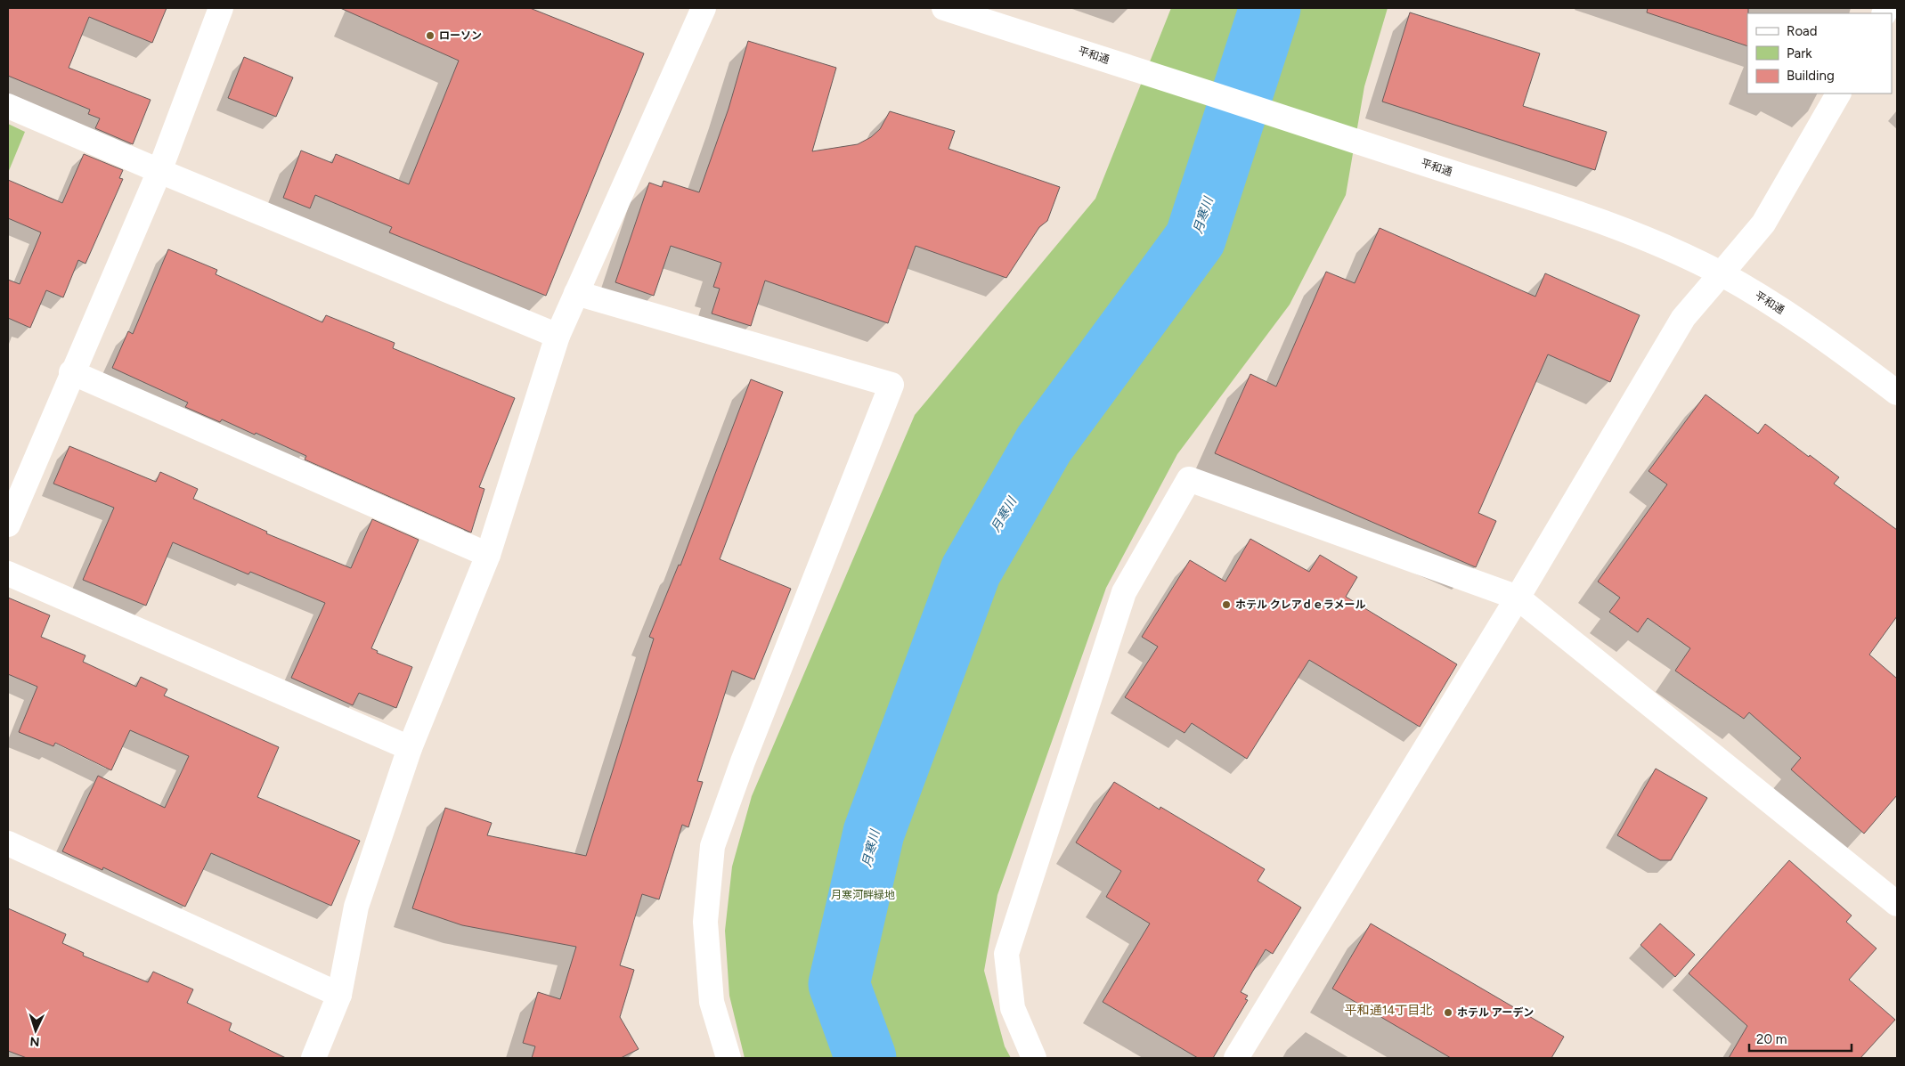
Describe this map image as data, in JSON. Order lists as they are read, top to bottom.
{
  "streets": {
    "street": ["平和通"]
  },
  "districts": ["平和通14丁目北"],
  "water": ["月寒川"],
  "parks": ["月寒河畔緑地"],
  "places": ["ローソン", "ホテル クレアｄｅラメール", "ホテル アーデン"],
  "legend": ["Road", "Park", "Building"],
  "scale_bar": "20 m",
  "north": "bottom"
}
